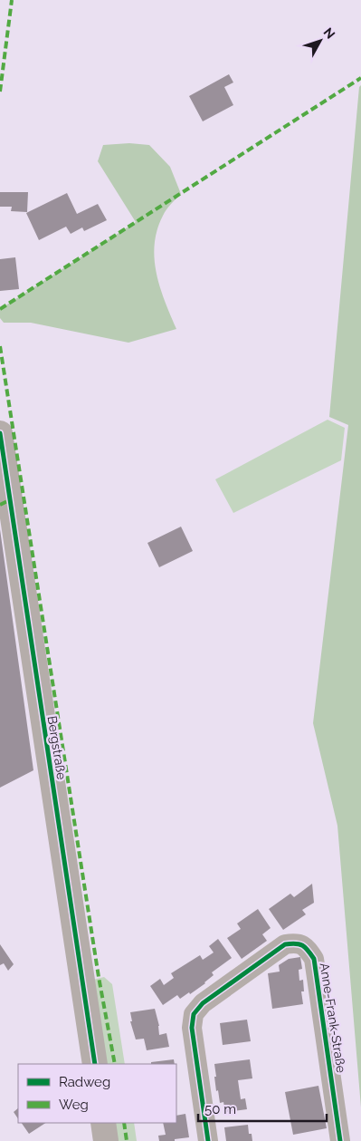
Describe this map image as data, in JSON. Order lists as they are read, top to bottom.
{
  "streets": {
    "street": ["Bergstraße", "Anne-Frank-Straße"]
  },
  "legend": ["Radweg", "Weg"],
  "scale_bar": "50 m",
  "north": "top right"
}
